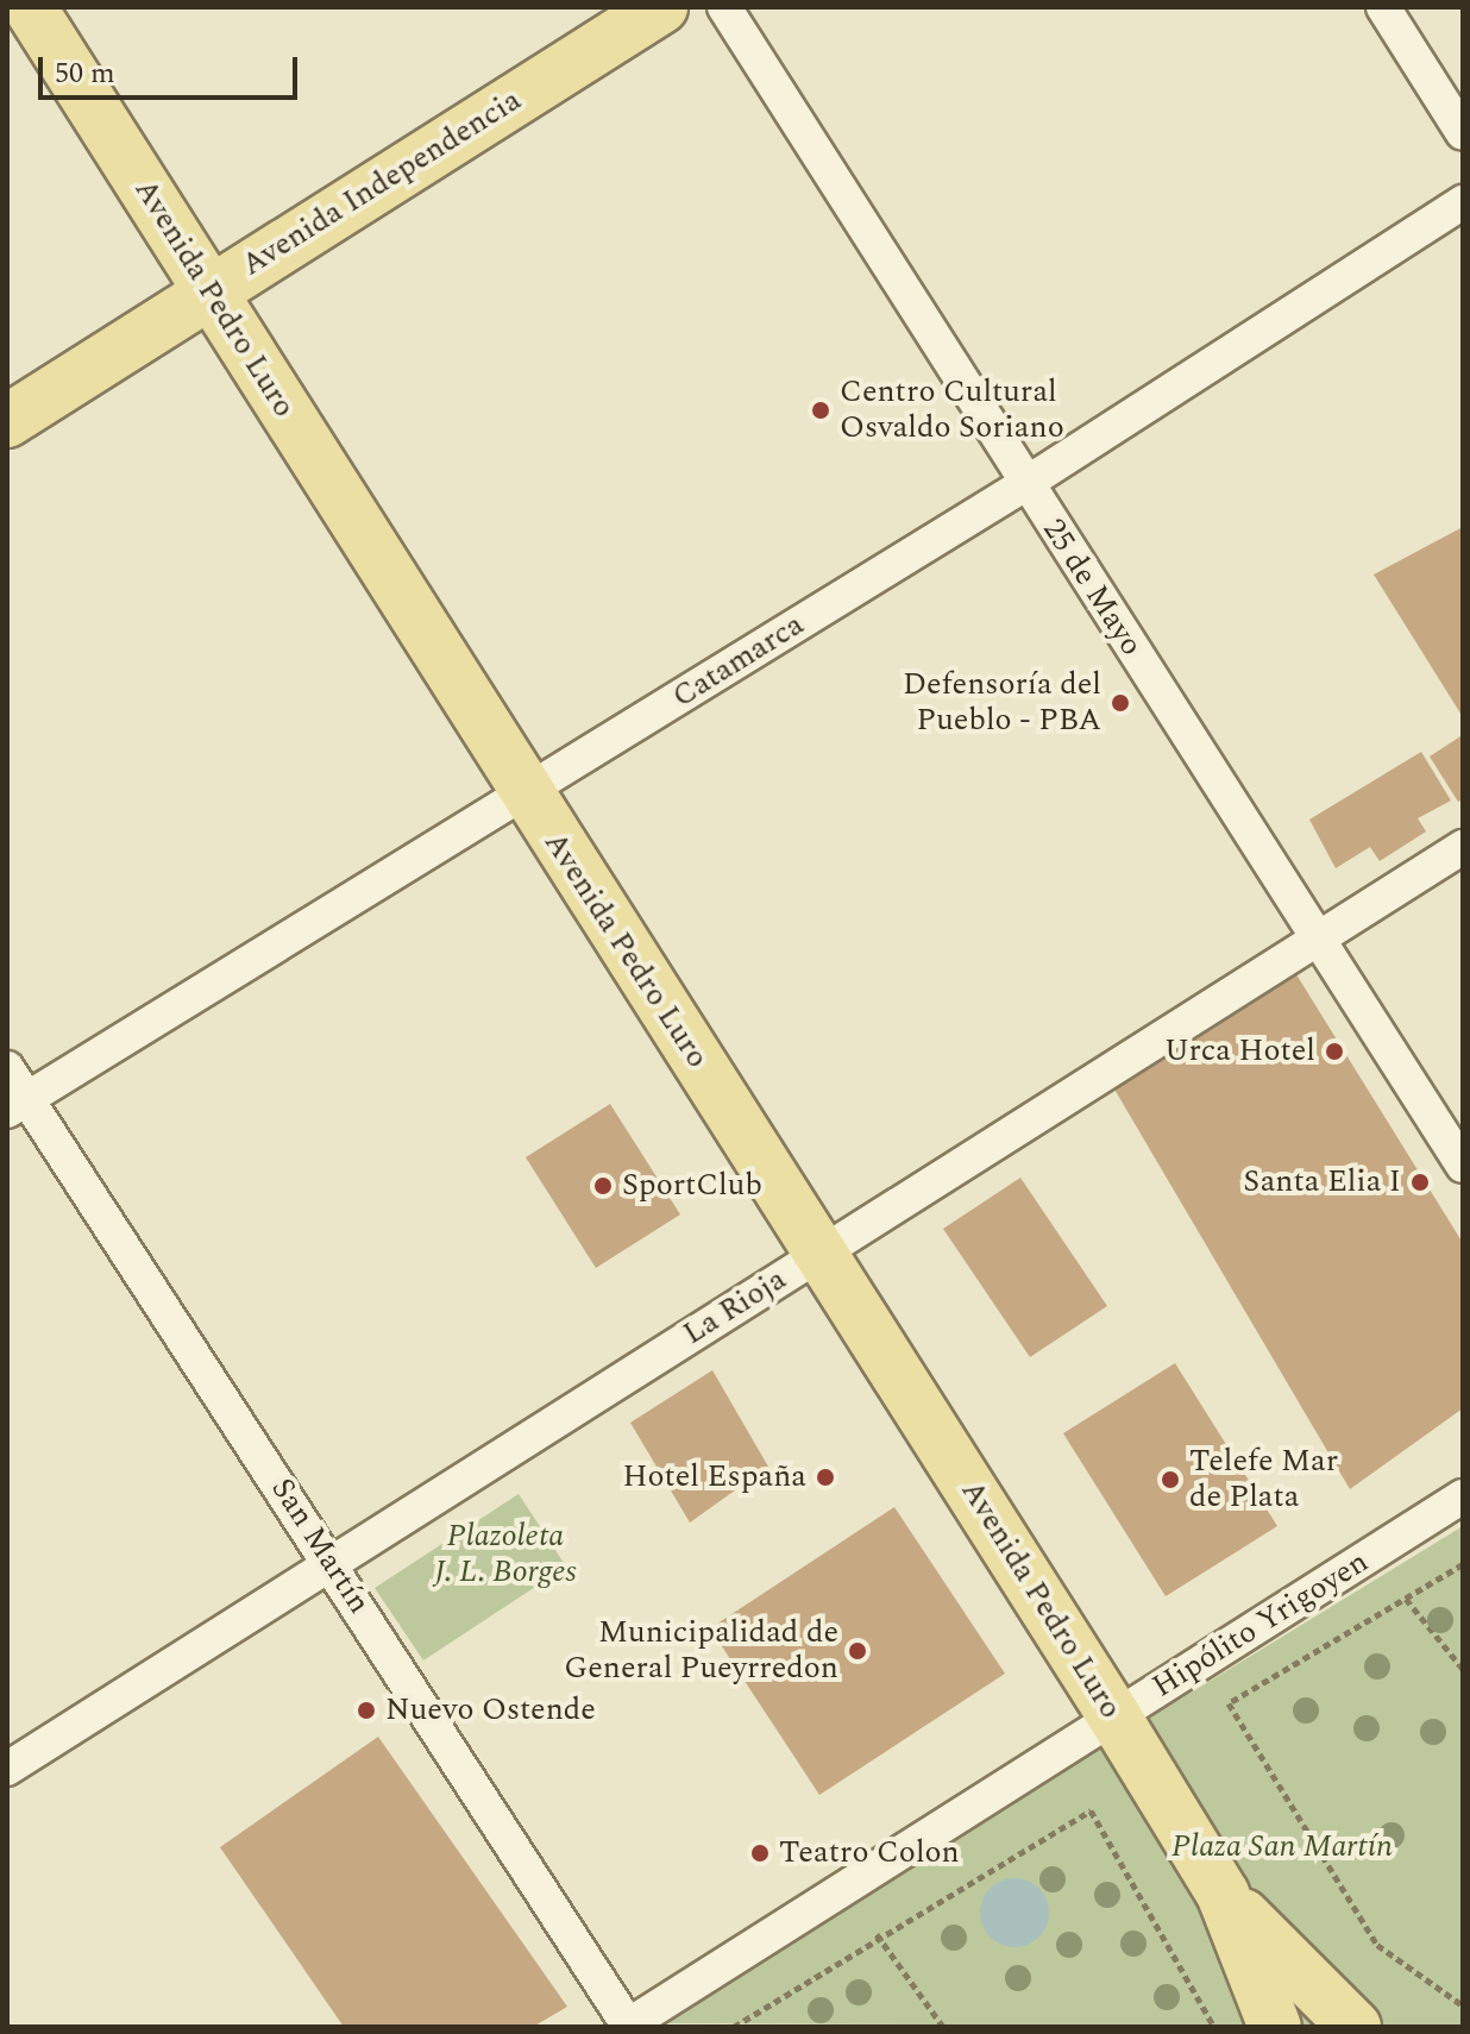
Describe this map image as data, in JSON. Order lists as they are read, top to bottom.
{
  "streets": {
    "main road": ["Avenida Independencia", "Avenida Pedro Luro"],
    "street": [
      "25 de Mayo",
      "Catamarca",
      "La Rioja",
      "San Martín",
      "Hipólito Yrigoyen"
    ]
  },
  "crossings": [
    ["Avenida Independencia", "Avenida Pedro Luro"],
    ["Avenida Pedro Luro", "Catamarca"],
    ["Avenida Pedro Luro", "La Rioja"],
    ["Avenida Pedro Luro", "Hipólito Yrigoyen"],
    ["25 de Mayo", "Catamarca"],
    ["25 de Mayo", "La Rioja"],
    ["Catamarca", "San Martín"],
    ["La Rioja", "San Martín"],
    ["San Martín", "Hipólito Yrigoyen"]
  ],
  "parks": ["Plazoleta J. L. Borges", "Plaza San Martín"],
  "places": [
    "Centro Cultural Osvaldo Soriano",
    "Defensoría del Pueblo - PBA",
    "Urca Hotel",
    "Santa Elia I",
    "SportClub",
    "Hotel España",
    "Telefe Mar de Plata",
    "Municipalidad de General Pueyrredon",
    "Nuevo Ostende",
    "Teatro Colon"
  ],
  "scale_bar": "50 m"
}
